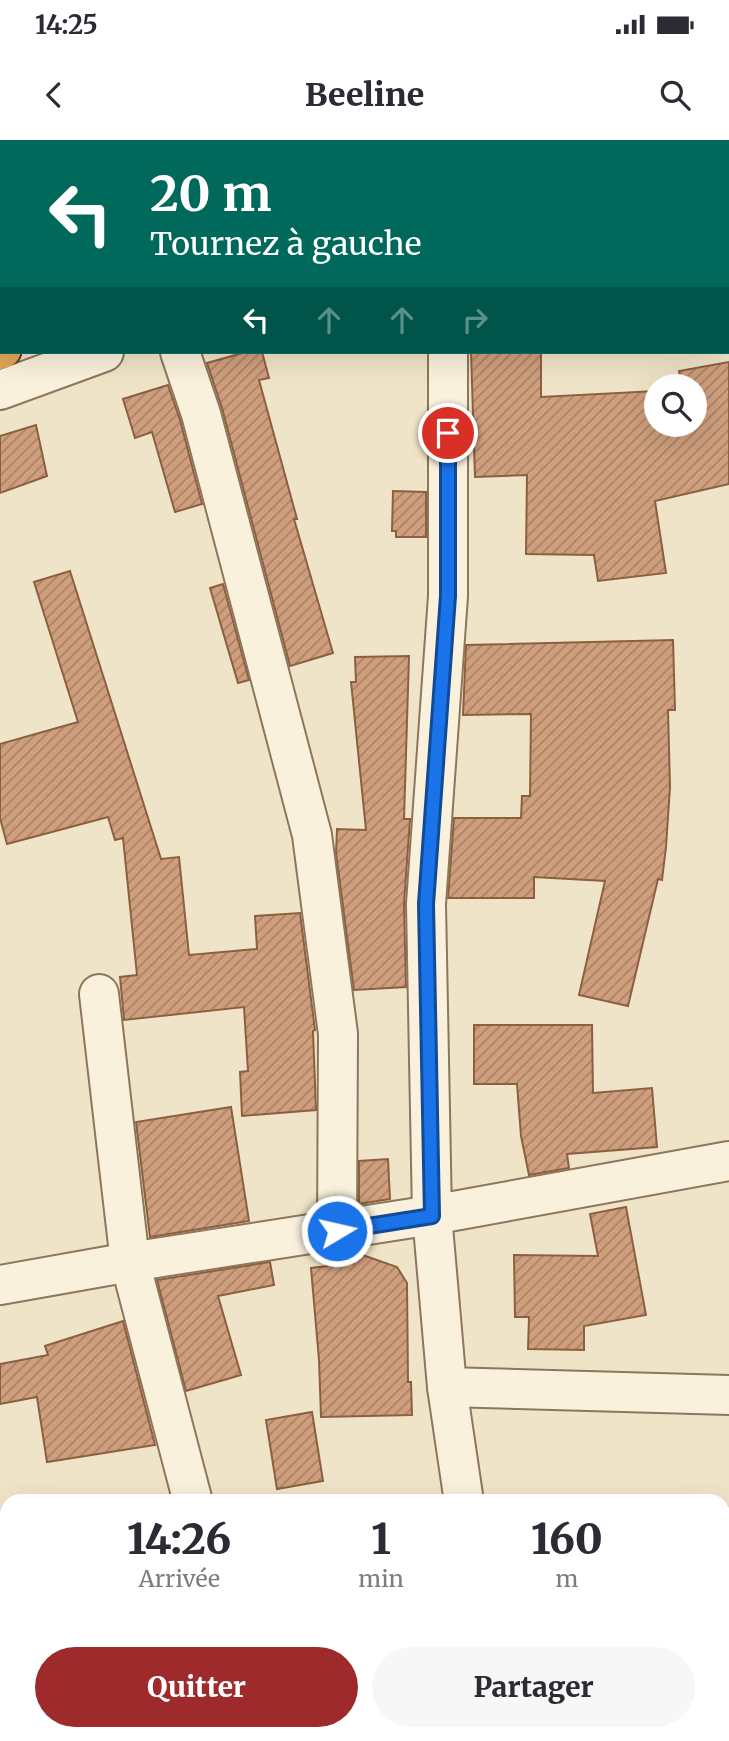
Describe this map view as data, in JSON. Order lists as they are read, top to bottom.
{
  "page": {
    "status": "14:25",
    "header": "Beeline",
    "turn": ["20 m", "Tournez à gauche"],
    "eta": [
      "14:26",
      "Arrivée",
      "1",
      "min",
      "160",
      "m"
    ],
    "buttons": ["Quitter", "Partager"]
  }
}
